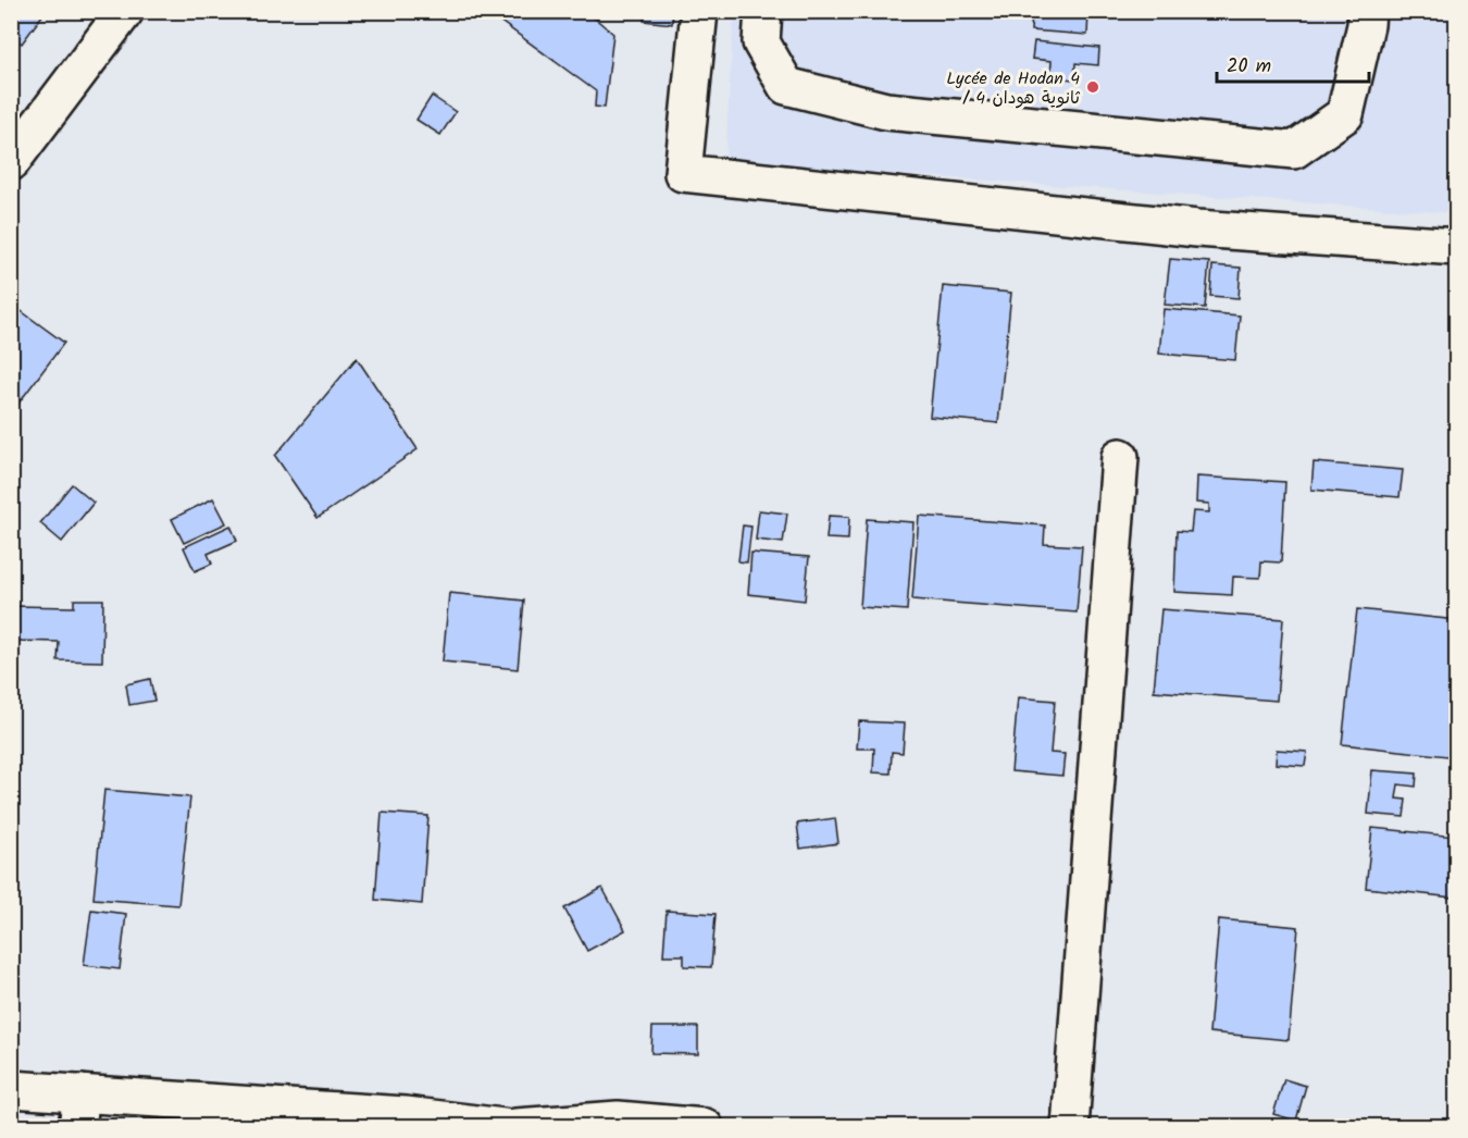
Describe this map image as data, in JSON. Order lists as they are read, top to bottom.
{
  "places": ["Lycée de Hodan 4 / ثانوية هودان 4"],
  "scale_bar": "20 m"
}
